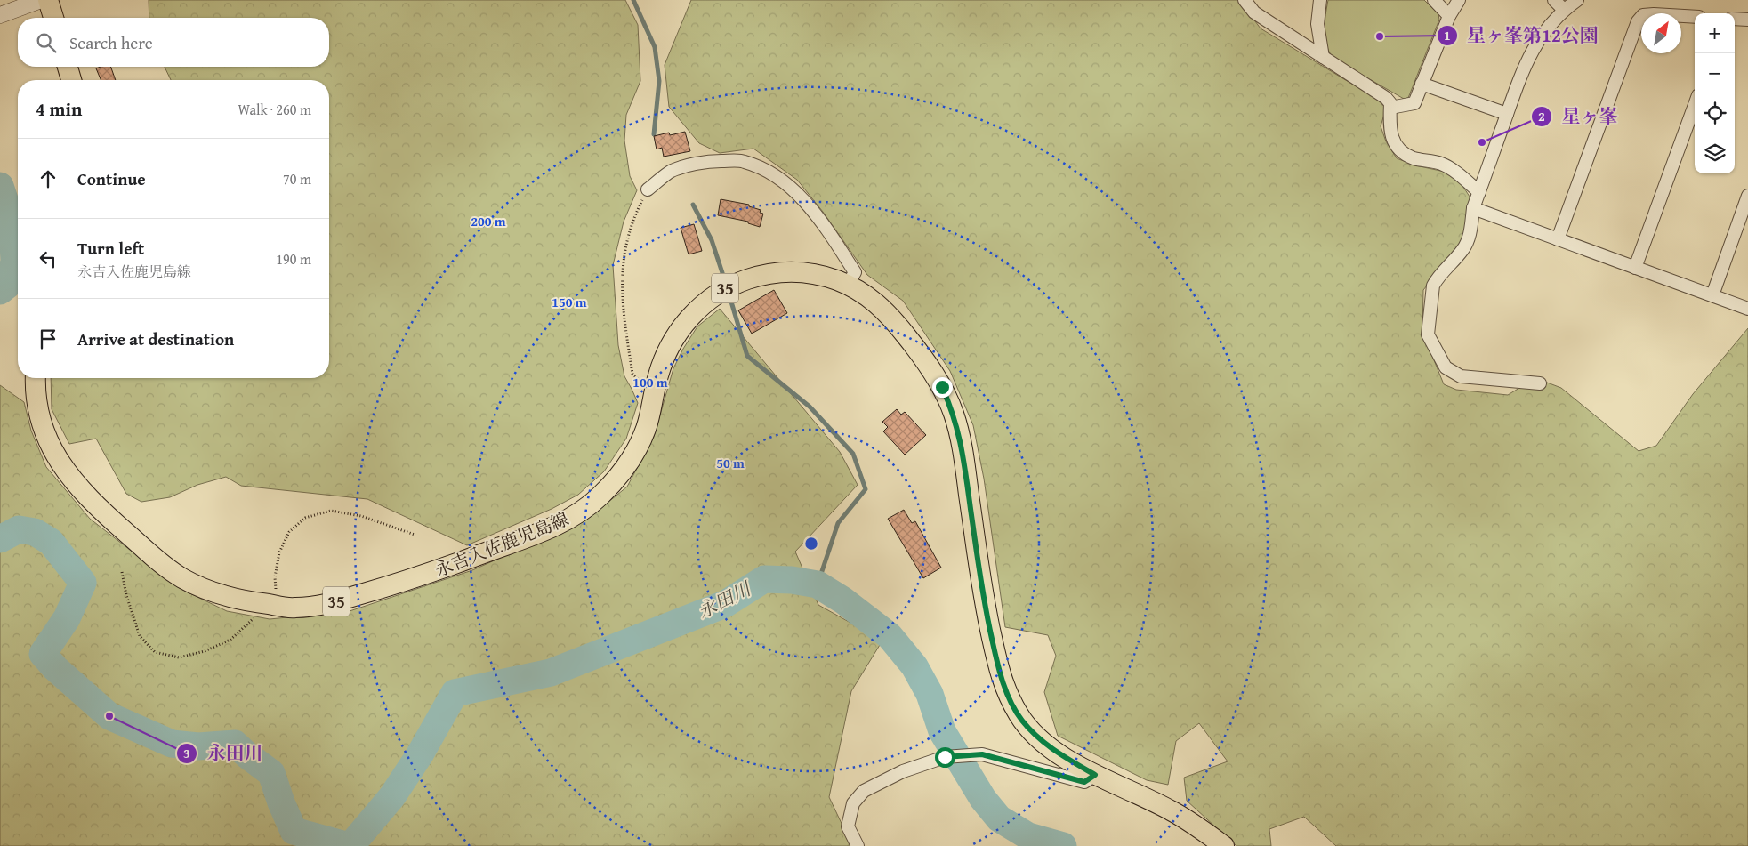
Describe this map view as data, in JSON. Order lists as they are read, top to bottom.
{
  "streets": {
    "main road": ["35", "永吉入佐鹿児島線"]
  },
  "water": ["永田川"],
  "places": ["星ヶ峯第12公園", "星ヶ峯", "永田川"],
  "north": "top right",
  "page": {
    "map_buttons": ["+", "−"],
    "search": "Search here",
    "heading": ["4 min", "Walk · 260 m"],
    "list": [
      ["Continue", "70 m"],
      ["Turn left", "永吉入佐鹿児島線", "190 m"],
      "Arrive at destination"
    ]
  },
  "rings": [
    "200 m",
    "150 m",
    "100 m",
    "50 m"
  ]
}
